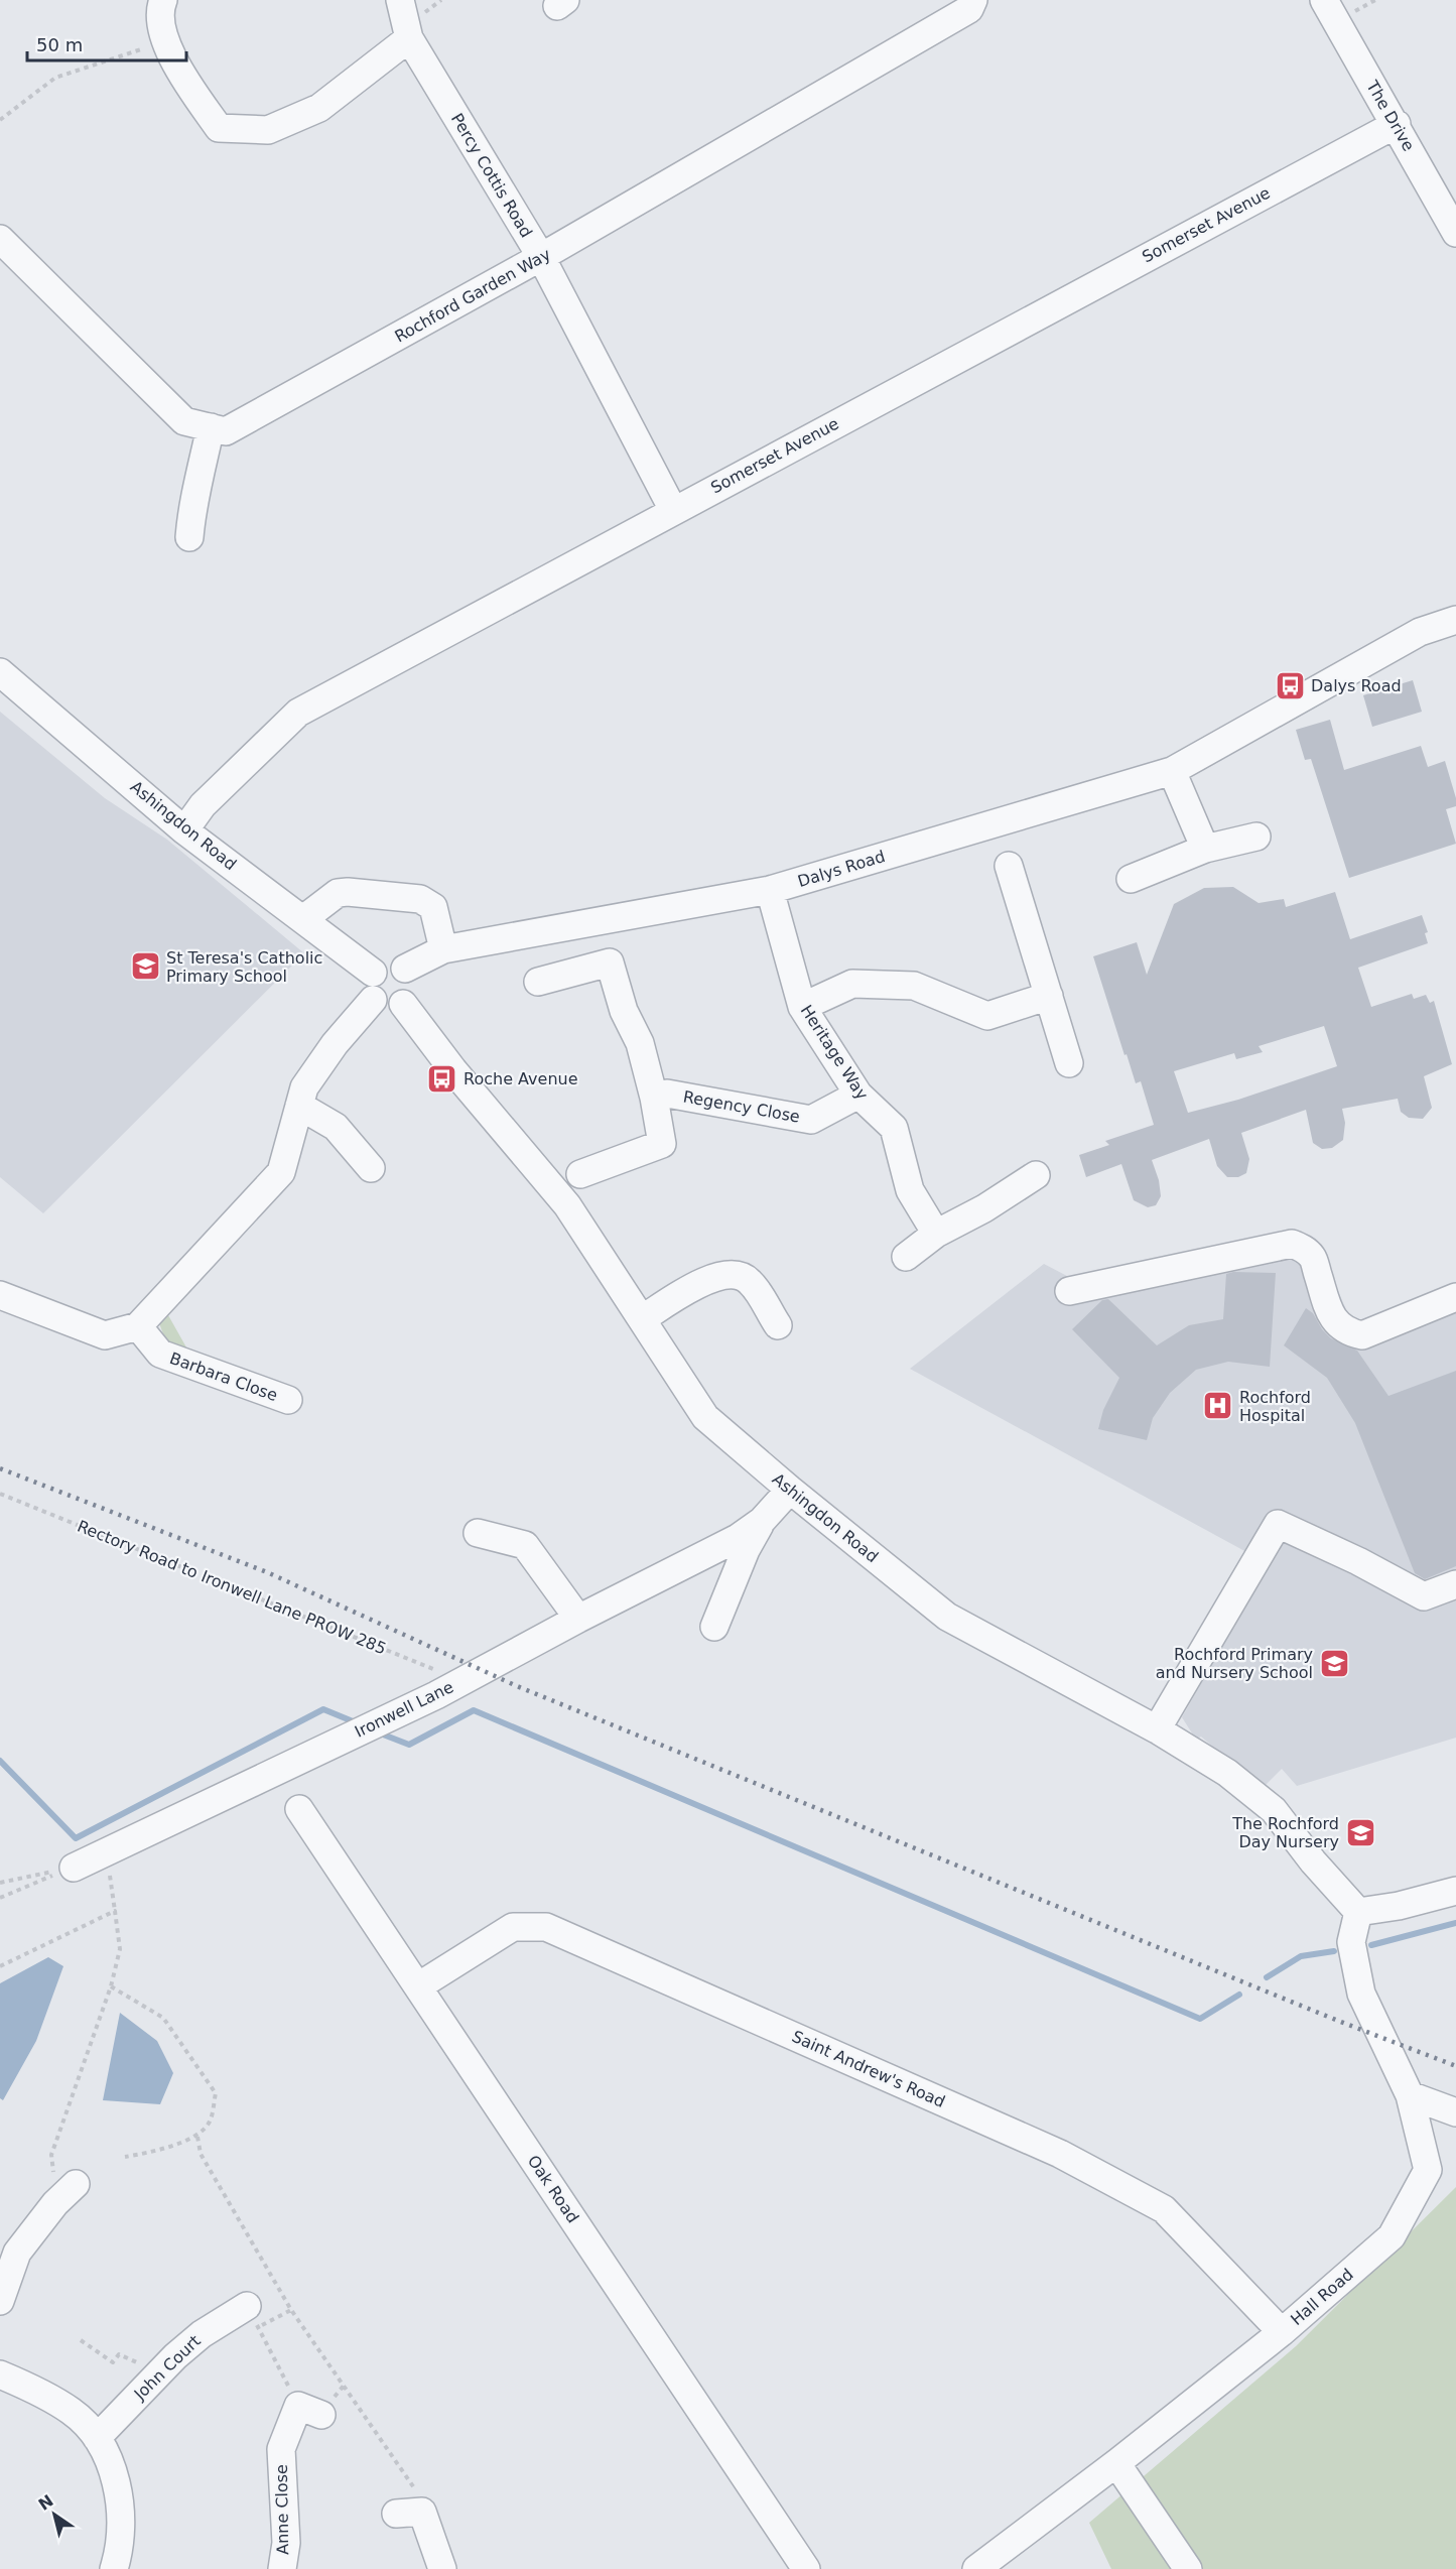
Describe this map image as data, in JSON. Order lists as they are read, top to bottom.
{
  "streets": {
    "street": [
      "The Drive",
      "Percy Cottis Road",
      "Somerset Avenue",
      "Rochford Garden Way",
      "Ashingdon Road",
      "Dalys Road",
      "Heritage Way",
      "Regency Close",
      "Barbara Close",
      "Ironwell Lane",
      "Saint Andrew's Road",
      "Oak Road",
      "Hall Road",
      "John Court",
      "Anne Close"
    ],
    "path": ["Rectory Road to Ironwell Lane PROW 285"]
  },
  "crossings": [
    ["The Drive", "Somerset Avenue"],
    ["Percy Cottis Road", "Somerset Avenue"],
    ["Percy Cottis Road", "Rochford Garden Way"],
    ["Somerset Avenue", "Ashingdon Road"],
    ["Ashingdon Road", "Dalys Road"],
    ["Ashingdon Road", "Ironwell Lane"],
    ["Ashingdon Road", "Hall Road"],
    ["Dalys Road", "Heritage Way"],
    ["Heritage Way", "Regency Close"],
    ["Rectory Road to Ironwell Lane PROW 285", "Ironwell Lane"],
    ["Saint Andrew's Road", "Oak Road"],
    ["Saint Andrew's Road", "Hall Road"]
  ],
  "places": {
    "bus stop": ["Dalys Road", "Roche Avenue"],
    "school or university": ["St Teresa's Catholic Primary School", "Rochford Primary and Nursery School", "The Rochford Day Nursery"],
    "hospital": ["Rochford Hospital"]
  },
  "scale_bar": "50 m",
  "north": "top left"
}
